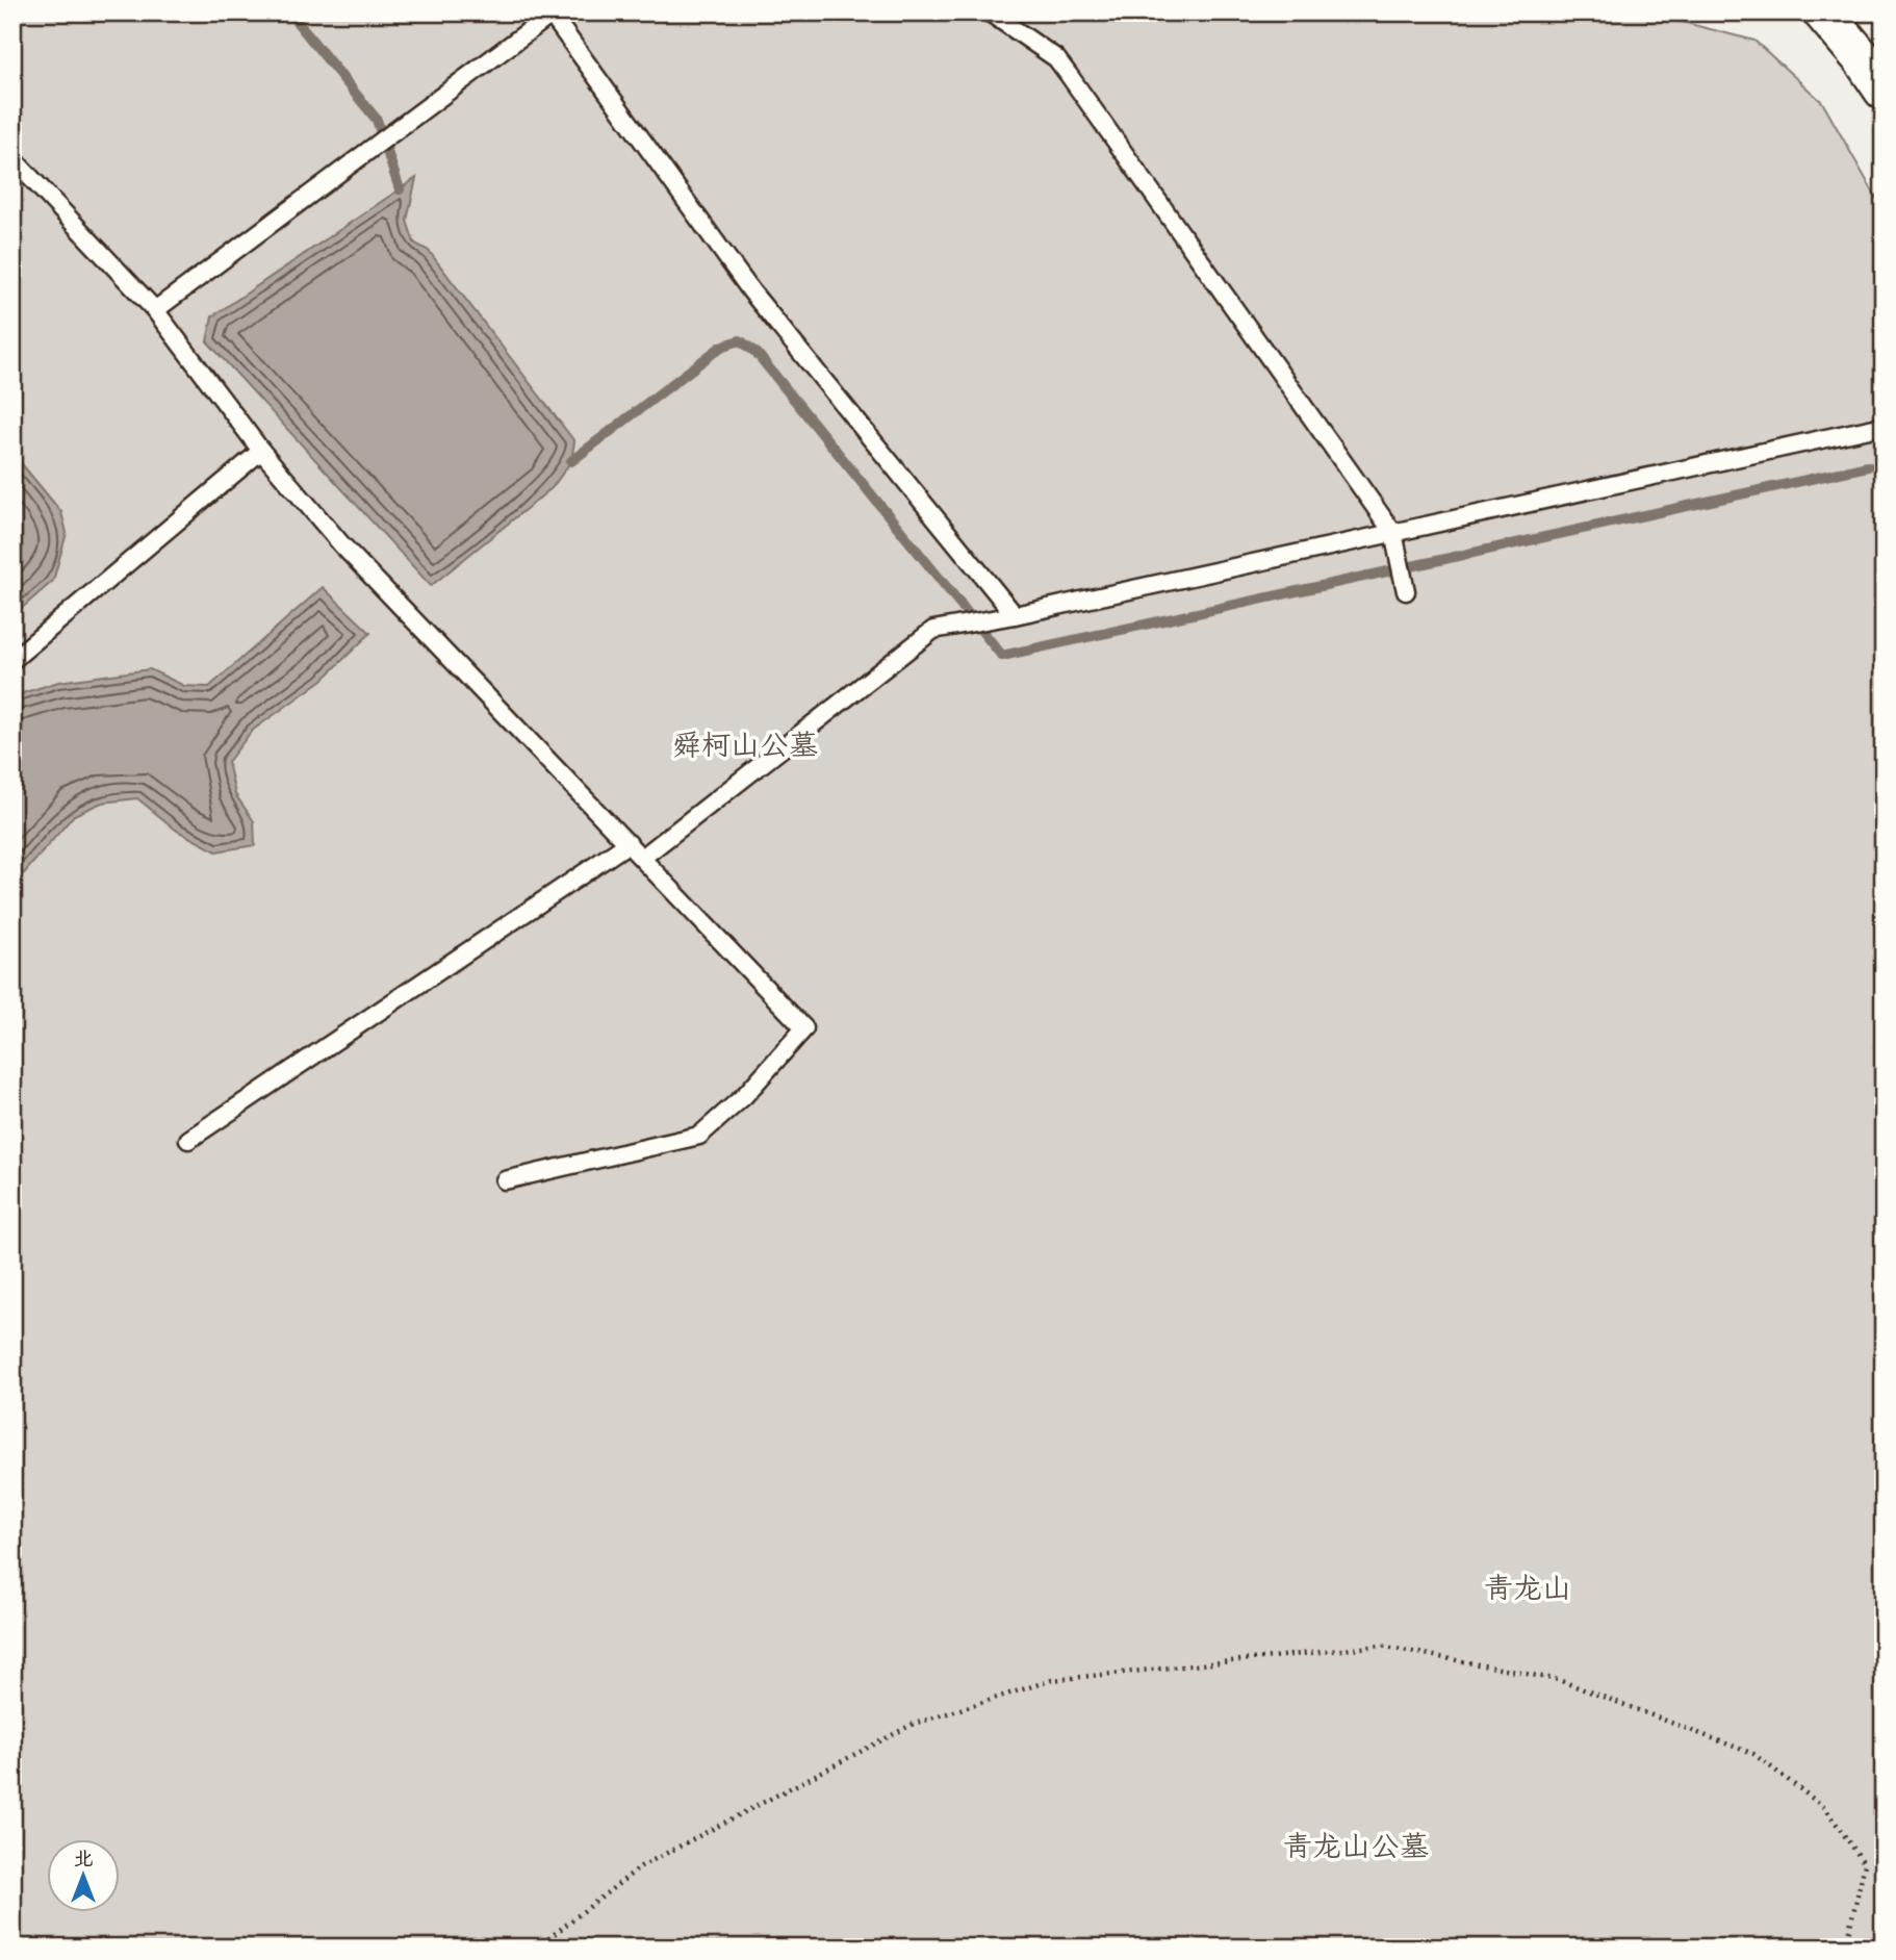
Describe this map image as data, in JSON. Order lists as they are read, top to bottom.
{
  "parks": ["舜柯山公墓", "青龙山", "青龙山公墓"],
  "north": "top"
}
